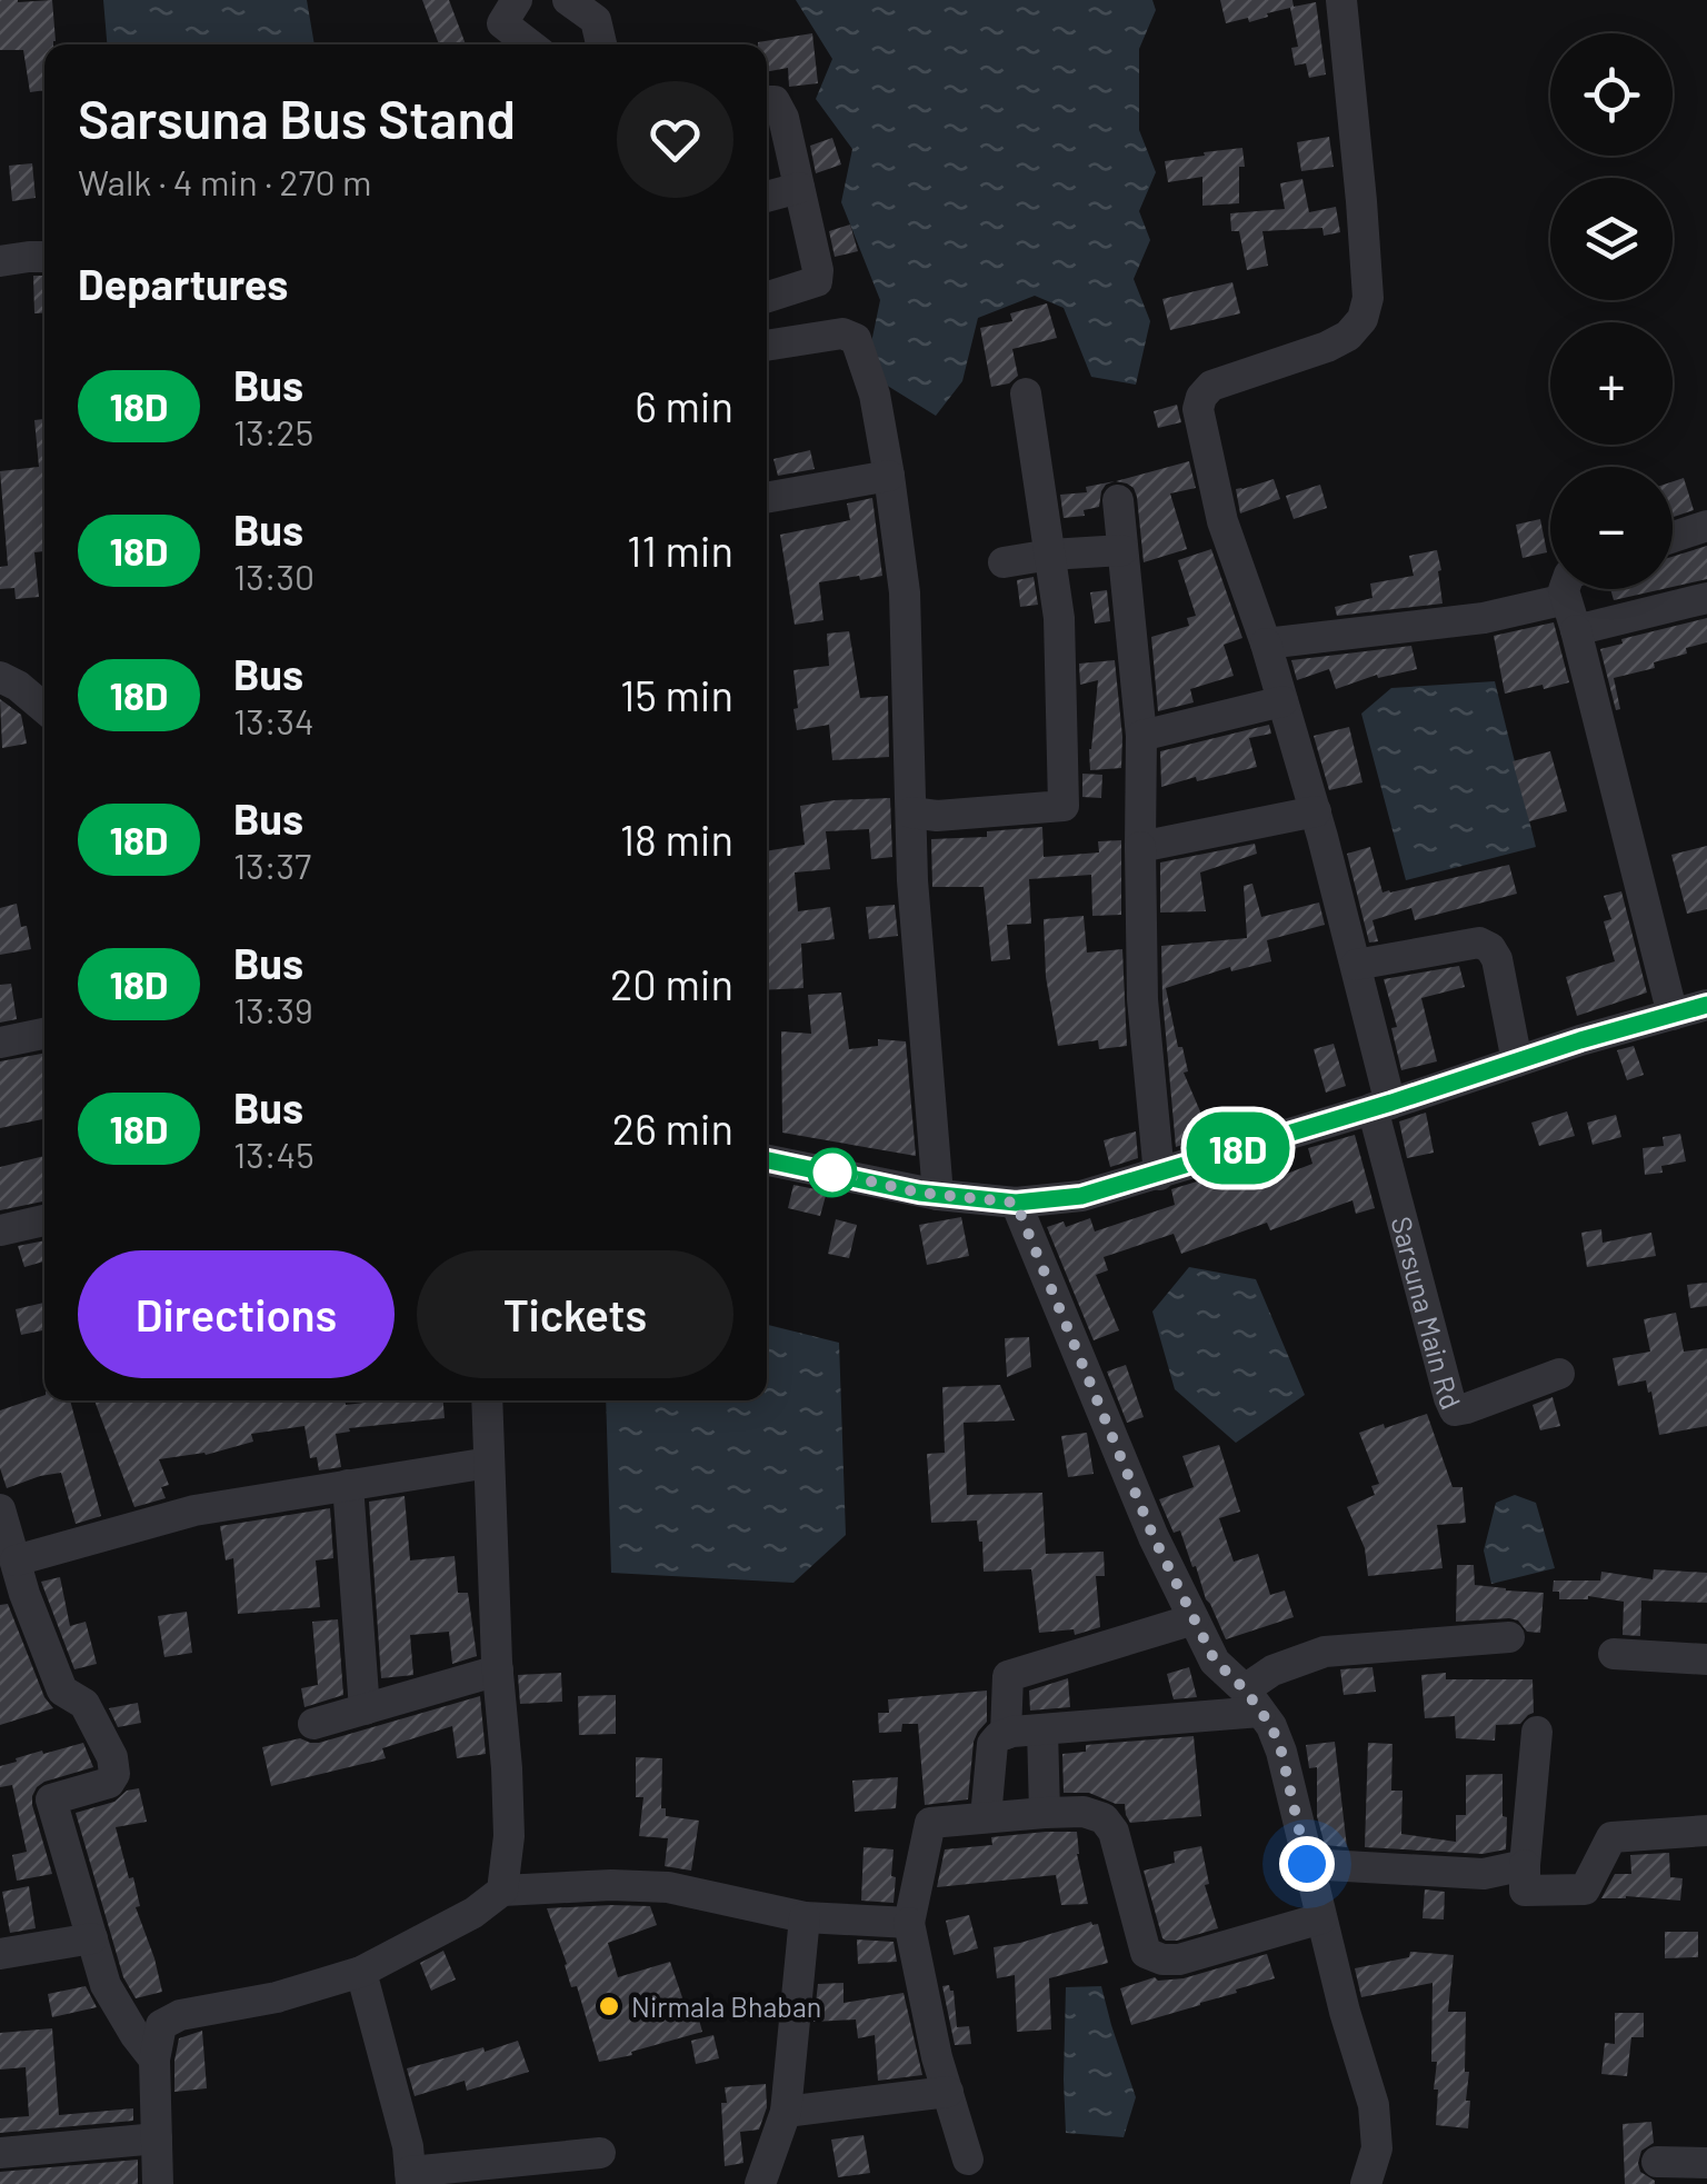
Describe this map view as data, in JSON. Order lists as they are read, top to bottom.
{
  "streets": {
    "street": ["Sarsuna Main Rd"]
  },
  "places": ["Nirmala Bhaban"],
  "lines": ["bus line 18D"],
  "page": {
    "on_map": "18D",
    "map_buttons": ["+", "−"],
    "heading": [
      ["Sarsuna Bus Stand", "Walk · 4 min · 270 m"],
      "Departures"
    ],
    "list": [
      {
        "mark": "18D",
        "name": "Bus",
        "note": "13:25",
        "value": "6 min"
      },
      {
        "mark": "18D",
        "name": "Bus",
        "note": "13:30",
        "value": "11 min"
      },
      {
        "mark": "18D",
        "name": "Bus",
        "note": "13:34",
        "value": "15 min"
      },
      {
        "mark": "18D",
        "name": "Bus",
        "note": "13:37",
        "value": "18 min"
      },
      {
        "mark": "18D",
        "name": "Bus",
        "note": "13:39",
        "value": "20 min"
      },
      {
        "mark": "18D",
        "name": "Bus",
        "note": "13:45",
        "value": "26 min"
      }
    ],
    "buttons": ["Directions", "Tickets"]
  }
}
